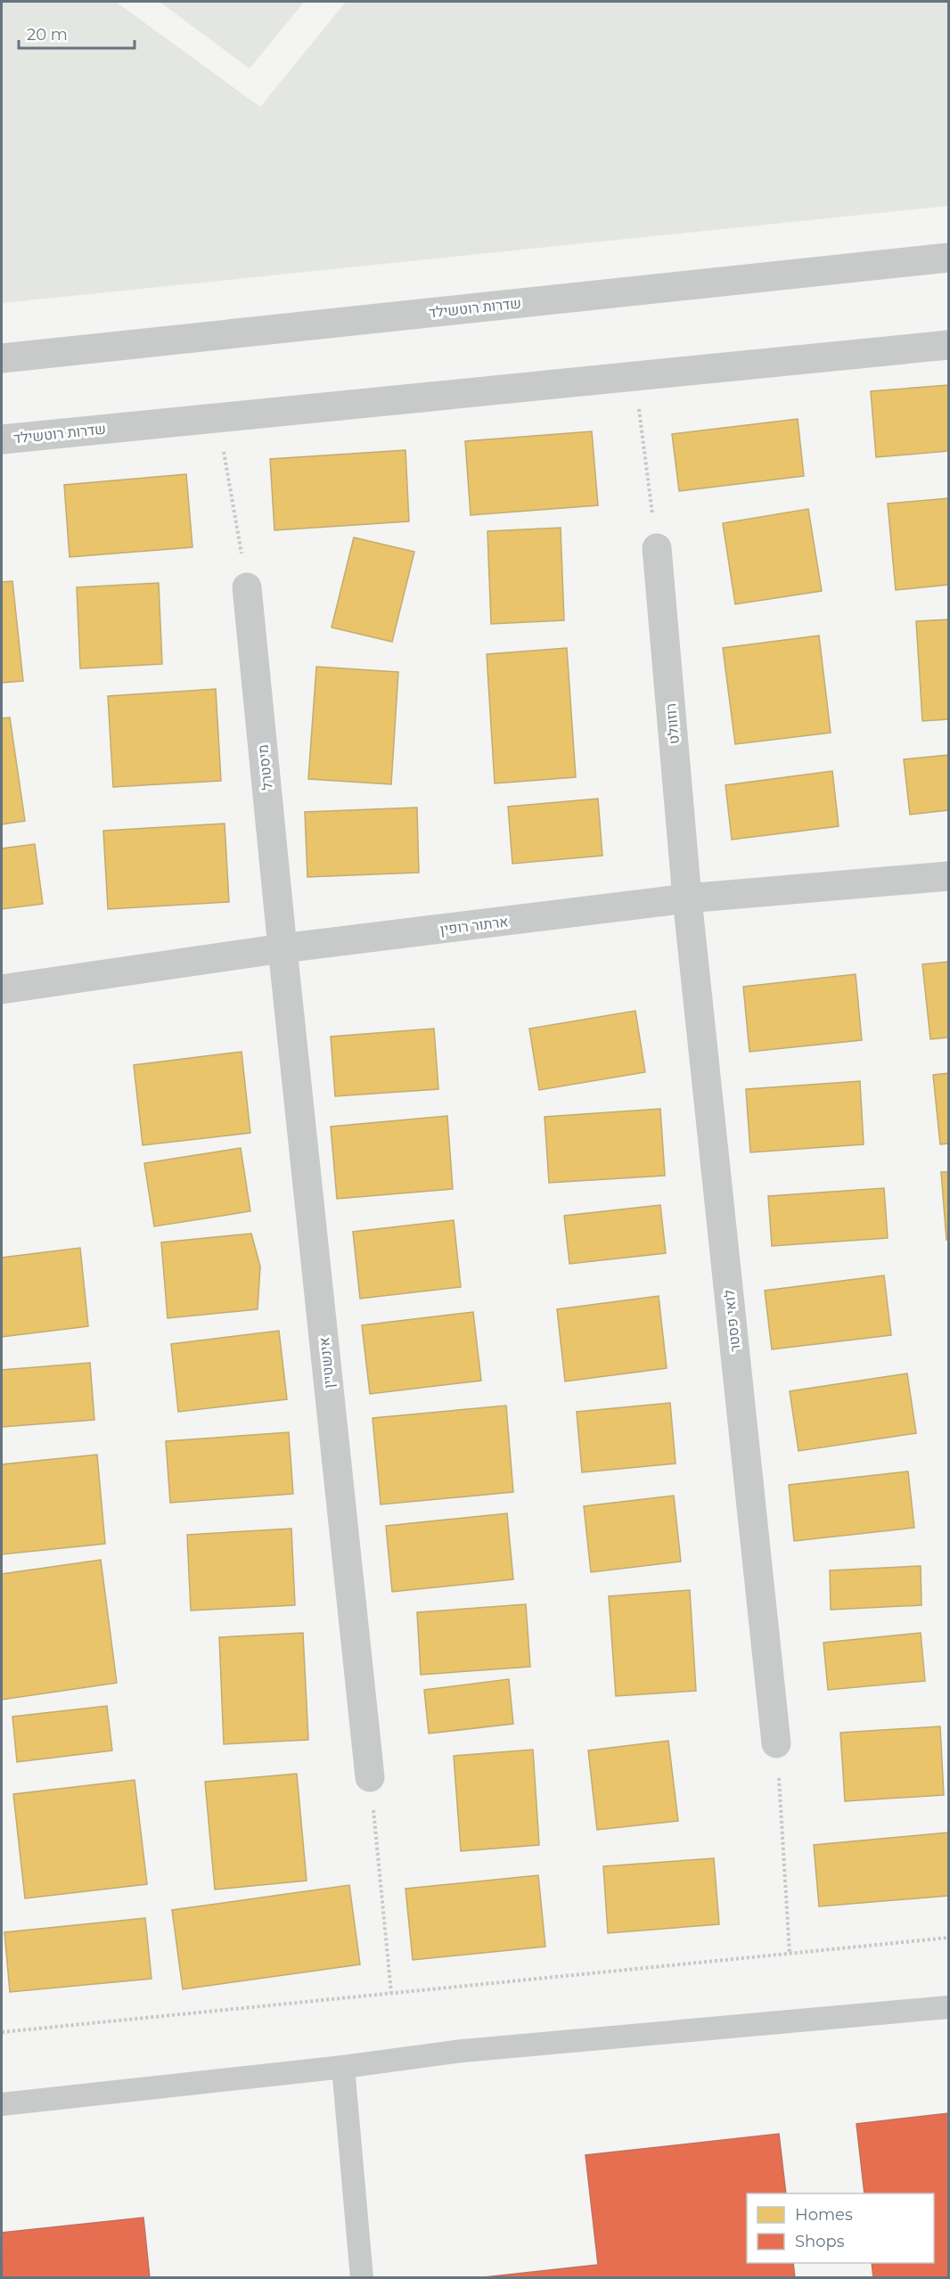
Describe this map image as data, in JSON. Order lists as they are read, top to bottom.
{
  "streets": {
    "street": [
      "שדרות רוטשילד",
      "רוזוולט",
      "מיסטרל",
      "ארתור רופין",
      "לואי פסטר",
      "אינשטיין"
    ]
  },
  "crossings": [
    ["רוזוולט", "ארתור רופין"],
    ["רוזוולט", "לואי פסטר"],
    ["מיסטרל", "ארתור רופין"],
    ["מיסטרל", "אינשטיין"],
    ["ארתור רופין", "לואי פסטר"],
    ["ארתור רופין", "אינשטיין"]
  ],
  "legend": ["Homes", "Shops"],
  "scale_bar": "20 m"
}
